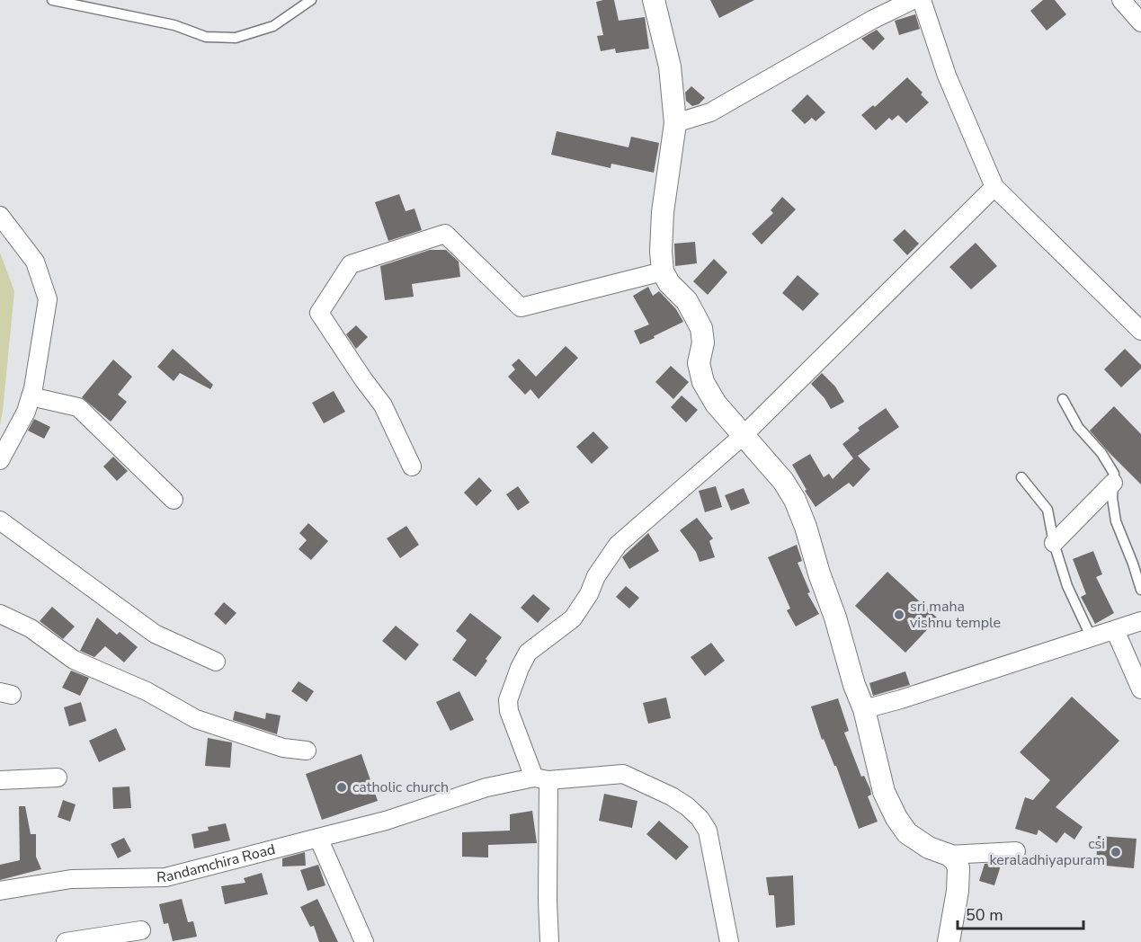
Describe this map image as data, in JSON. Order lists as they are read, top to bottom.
{
  "streets": {
    "street": ["Randamchira Road"]
  },
  "places": ["sri maha vishnu temple", "catholic church", "csi keraladhiyapuram"],
  "scale_bar": "50 m"
}
